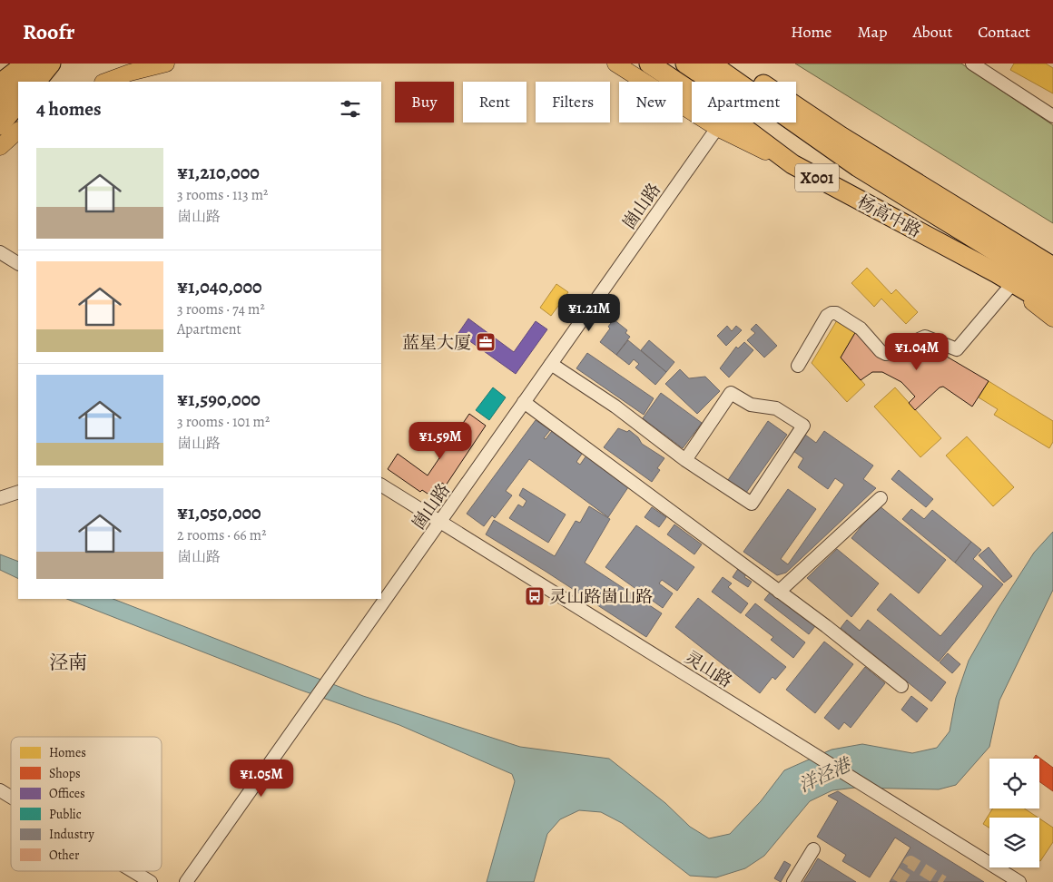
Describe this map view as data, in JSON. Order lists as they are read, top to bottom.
{
  "streets": {
    "highway": ["X001", "杨高中路"],
    "street": ["崮山路", "灵山路"]
  },
  "crossings": [
    ["崮山路", "灵山路"]
  ],
  "districts": ["泾南"],
  "water": ["洋泾港"],
  "places": {
    "office": ["蓝星大厦"],
    "bus stop": ["灵山路崮山路"]
  },
  "legend": [
    "Homes",
    "Shops",
    "Offices",
    "Public",
    "Industry",
    "Other"
  ],
  "page": {
    "header": "Roofr",
    "nav": [
      "Home",
      "Map",
      "About",
      "Contact"
    ],
    "chip": [
      "Buy",
      "Rent",
      "Filters",
      "New",
      "Apartment"
    ],
    "heading": "4 homes",
    "list": [
      {
        "name": "¥1,210,000",
        "note": "3 rooms · 113 m² · 崮山路"
      },
      {
        "name": "¥1,040,000",
        "note": "3 rooms · 74 m² · Apartment"
      },
      {
        "name": "¥1,590,000",
        "note": "3 rooms · 101 m² · 崮山路"
      },
      {
        "name": "¥1,050,000",
        "note": "2 rooms · 66 m² · 崮山路"
      }
    ],
    "price": [
      "¥1.21M",
      "¥1.04M",
      "¥1.59M",
      "¥1.05M"
    ]
  }
}
